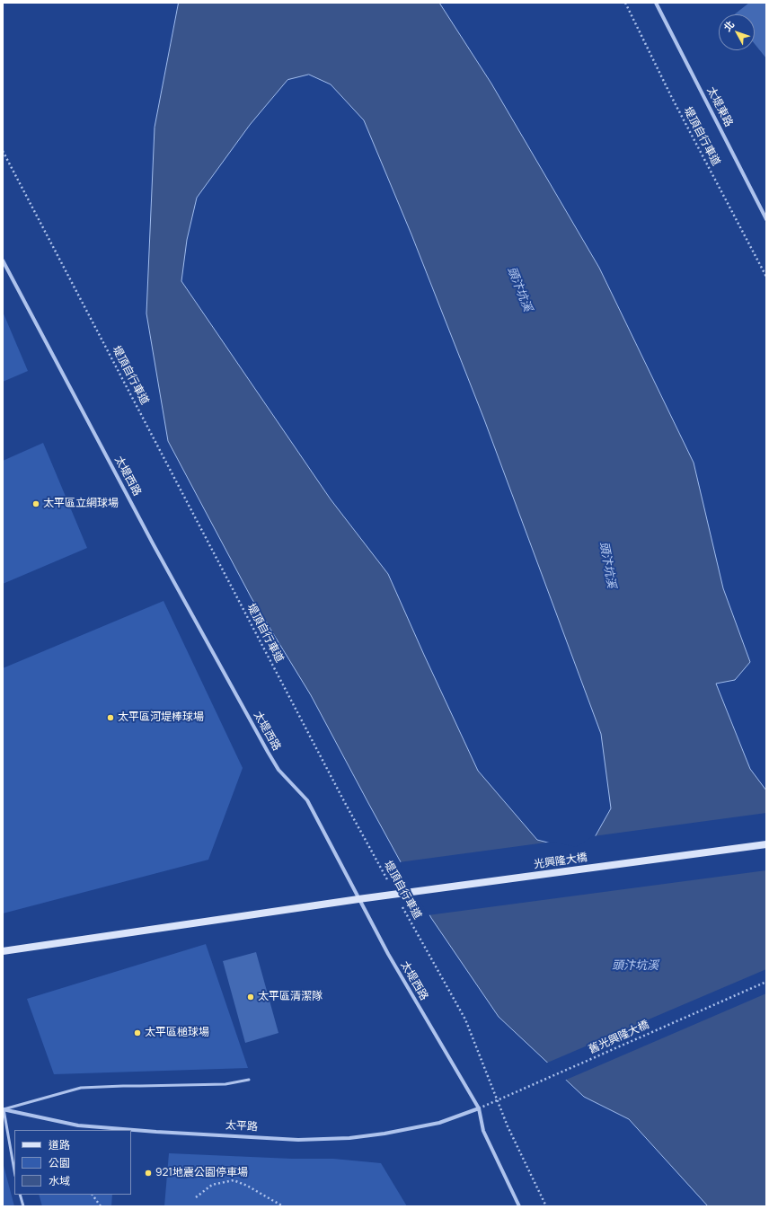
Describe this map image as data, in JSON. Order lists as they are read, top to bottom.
{
  "streets": {
    "street": [
      "太堤東路",
      "太堤西路",
      "光興隆大橋",
      "太平路"
    ],
    "path": ["堤頂自行車道", "舊光興隆大橋"]
  },
  "crossings": [
    ["太堤西路", "光興隆大橋"],
    ["太堤西路", "舊光興隆大橋"],
    ["太堤西路", "太平路"],
    ["舊光興隆大橋", "太平路"]
  ],
  "water": ["頭汴坑溪"],
  "places": [
    "太平區立網球場",
    "太平區河堤棒球場",
    "太平區清潔隊",
    "太平區槌球場",
    "921地震公園停車場"
  ],
  "legend": ["道路", "公園", "水域"],
  "north": "top left"
}
